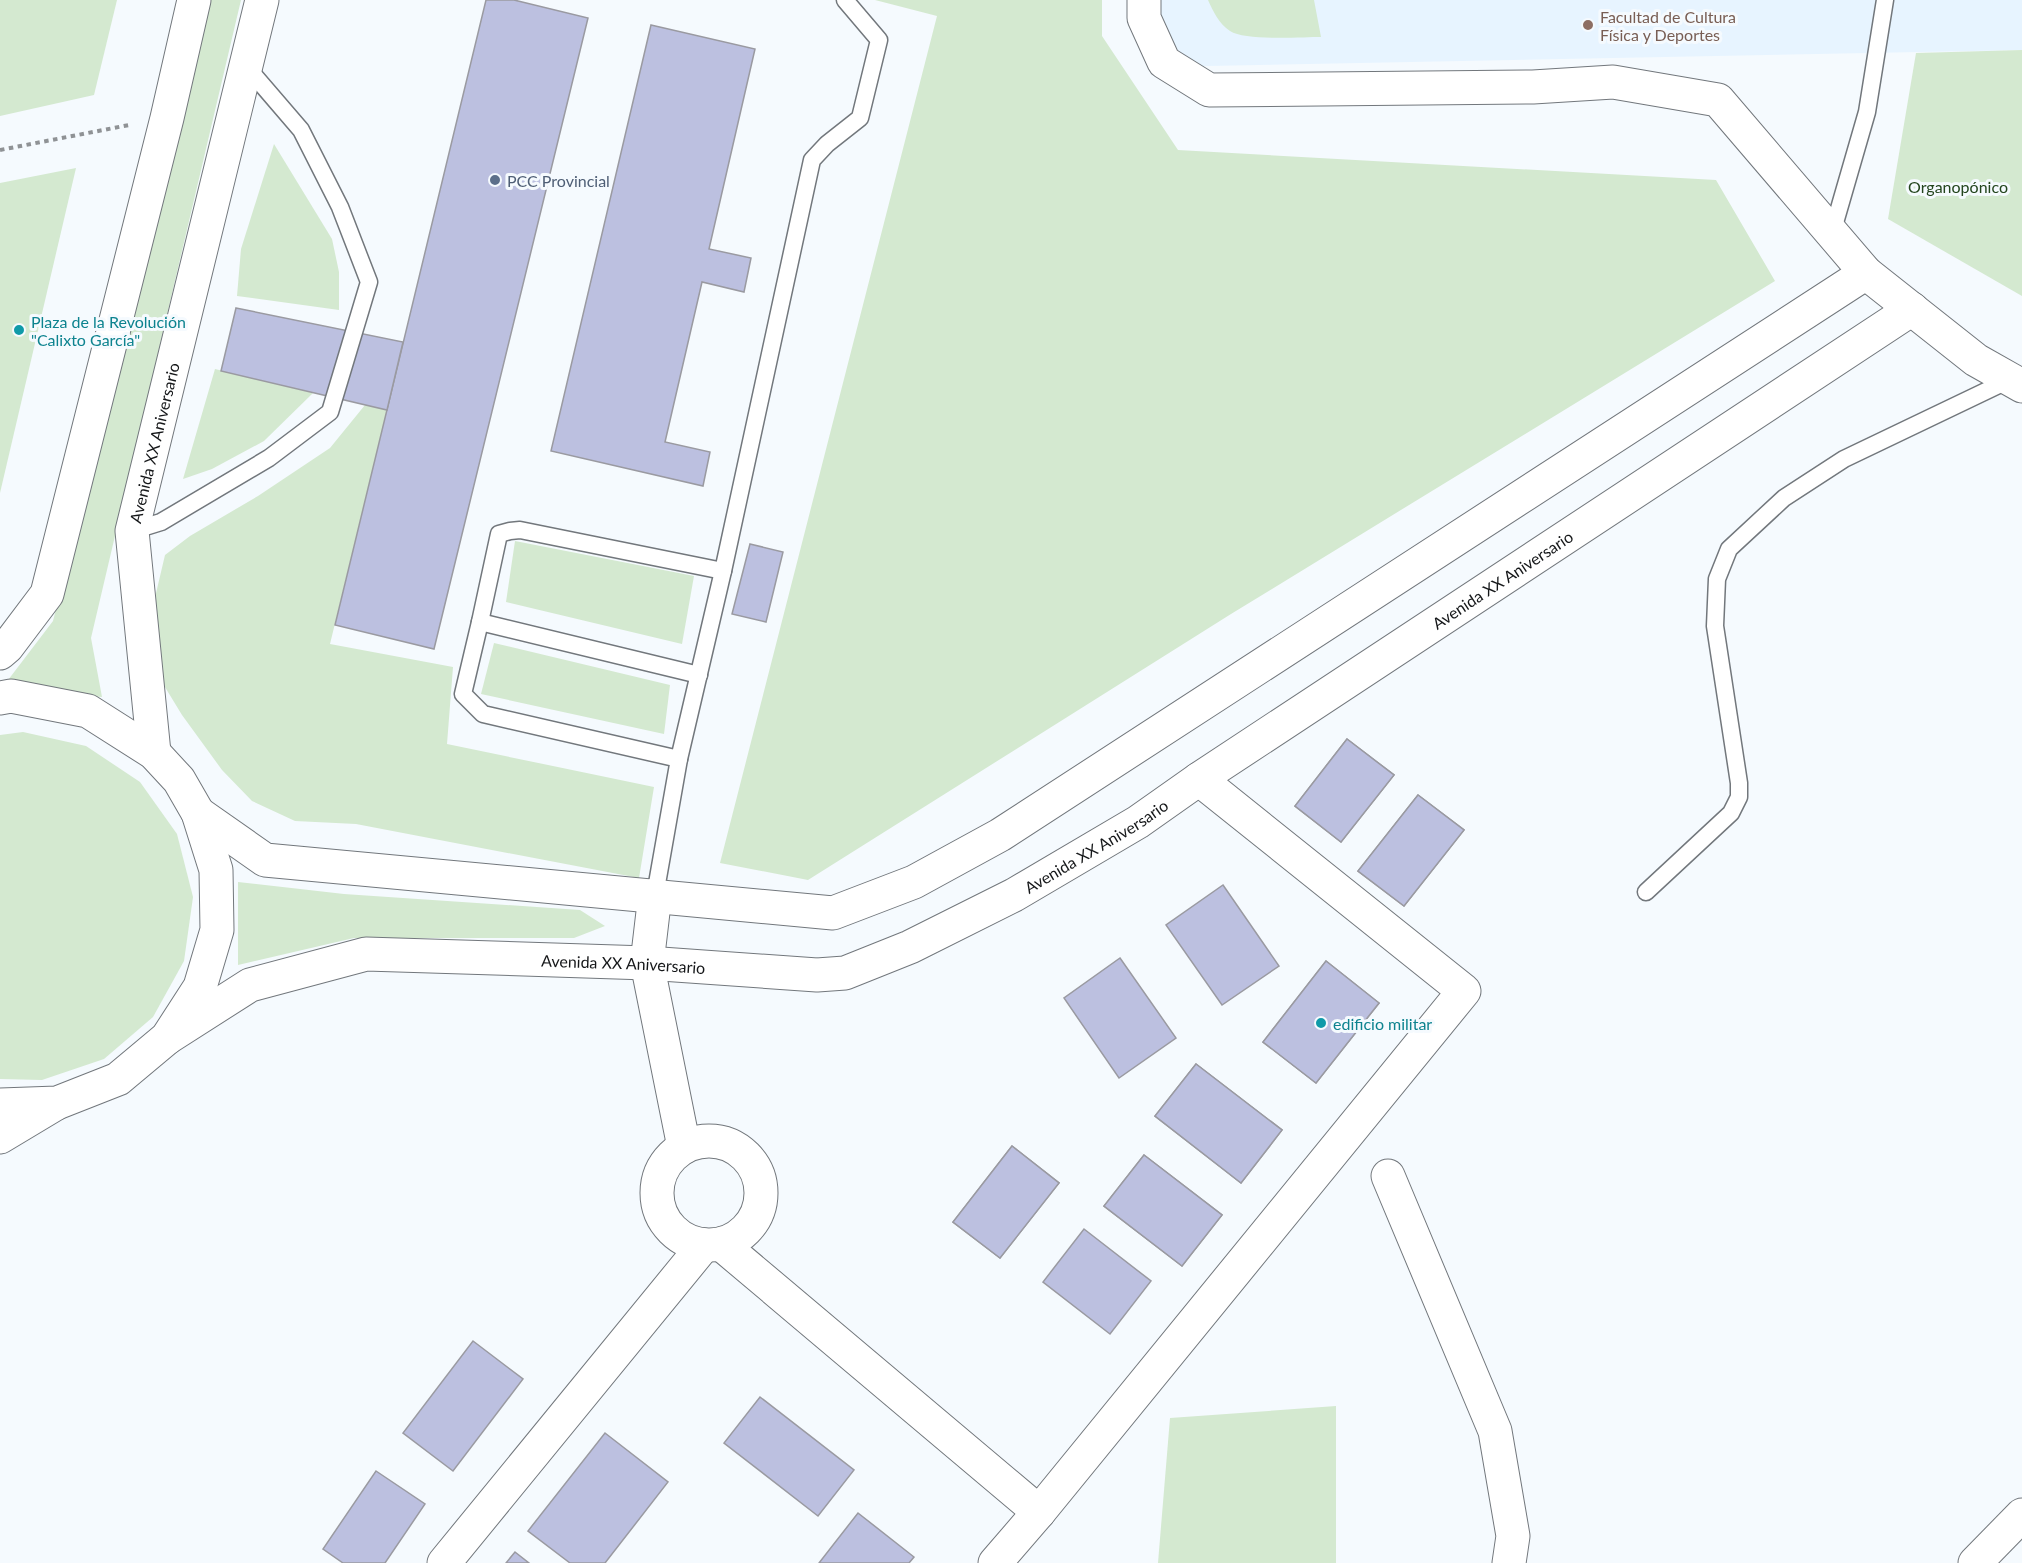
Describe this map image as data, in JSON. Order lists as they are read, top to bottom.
{
  "streets": {
    "street": ["Avenida XX Aniversario"]
  },
  "parks": ["Organopónico"],
  "places": [
    "Facultad de Cultura Física y Deportes",
    "PCC Provincial",
    "Plaza de la Revolución \"Calixto García\"",
    "edificio militar"
  ]
}
